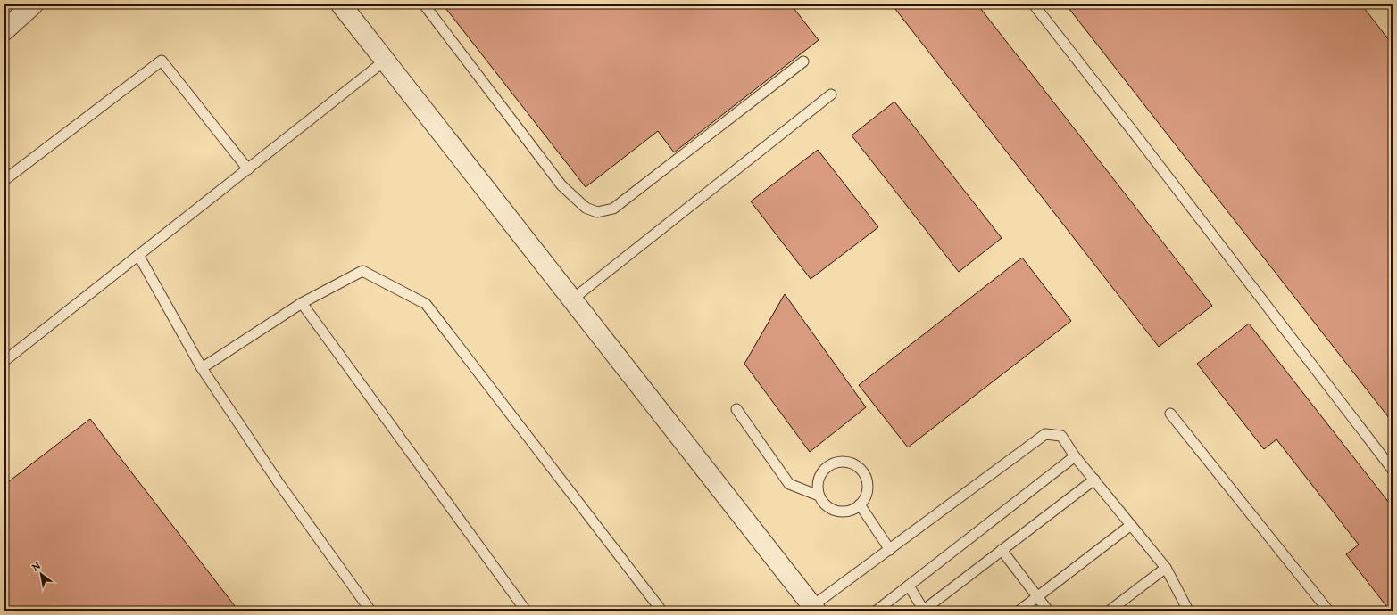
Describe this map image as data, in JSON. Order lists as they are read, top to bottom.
{
  "north": "top left"
}
